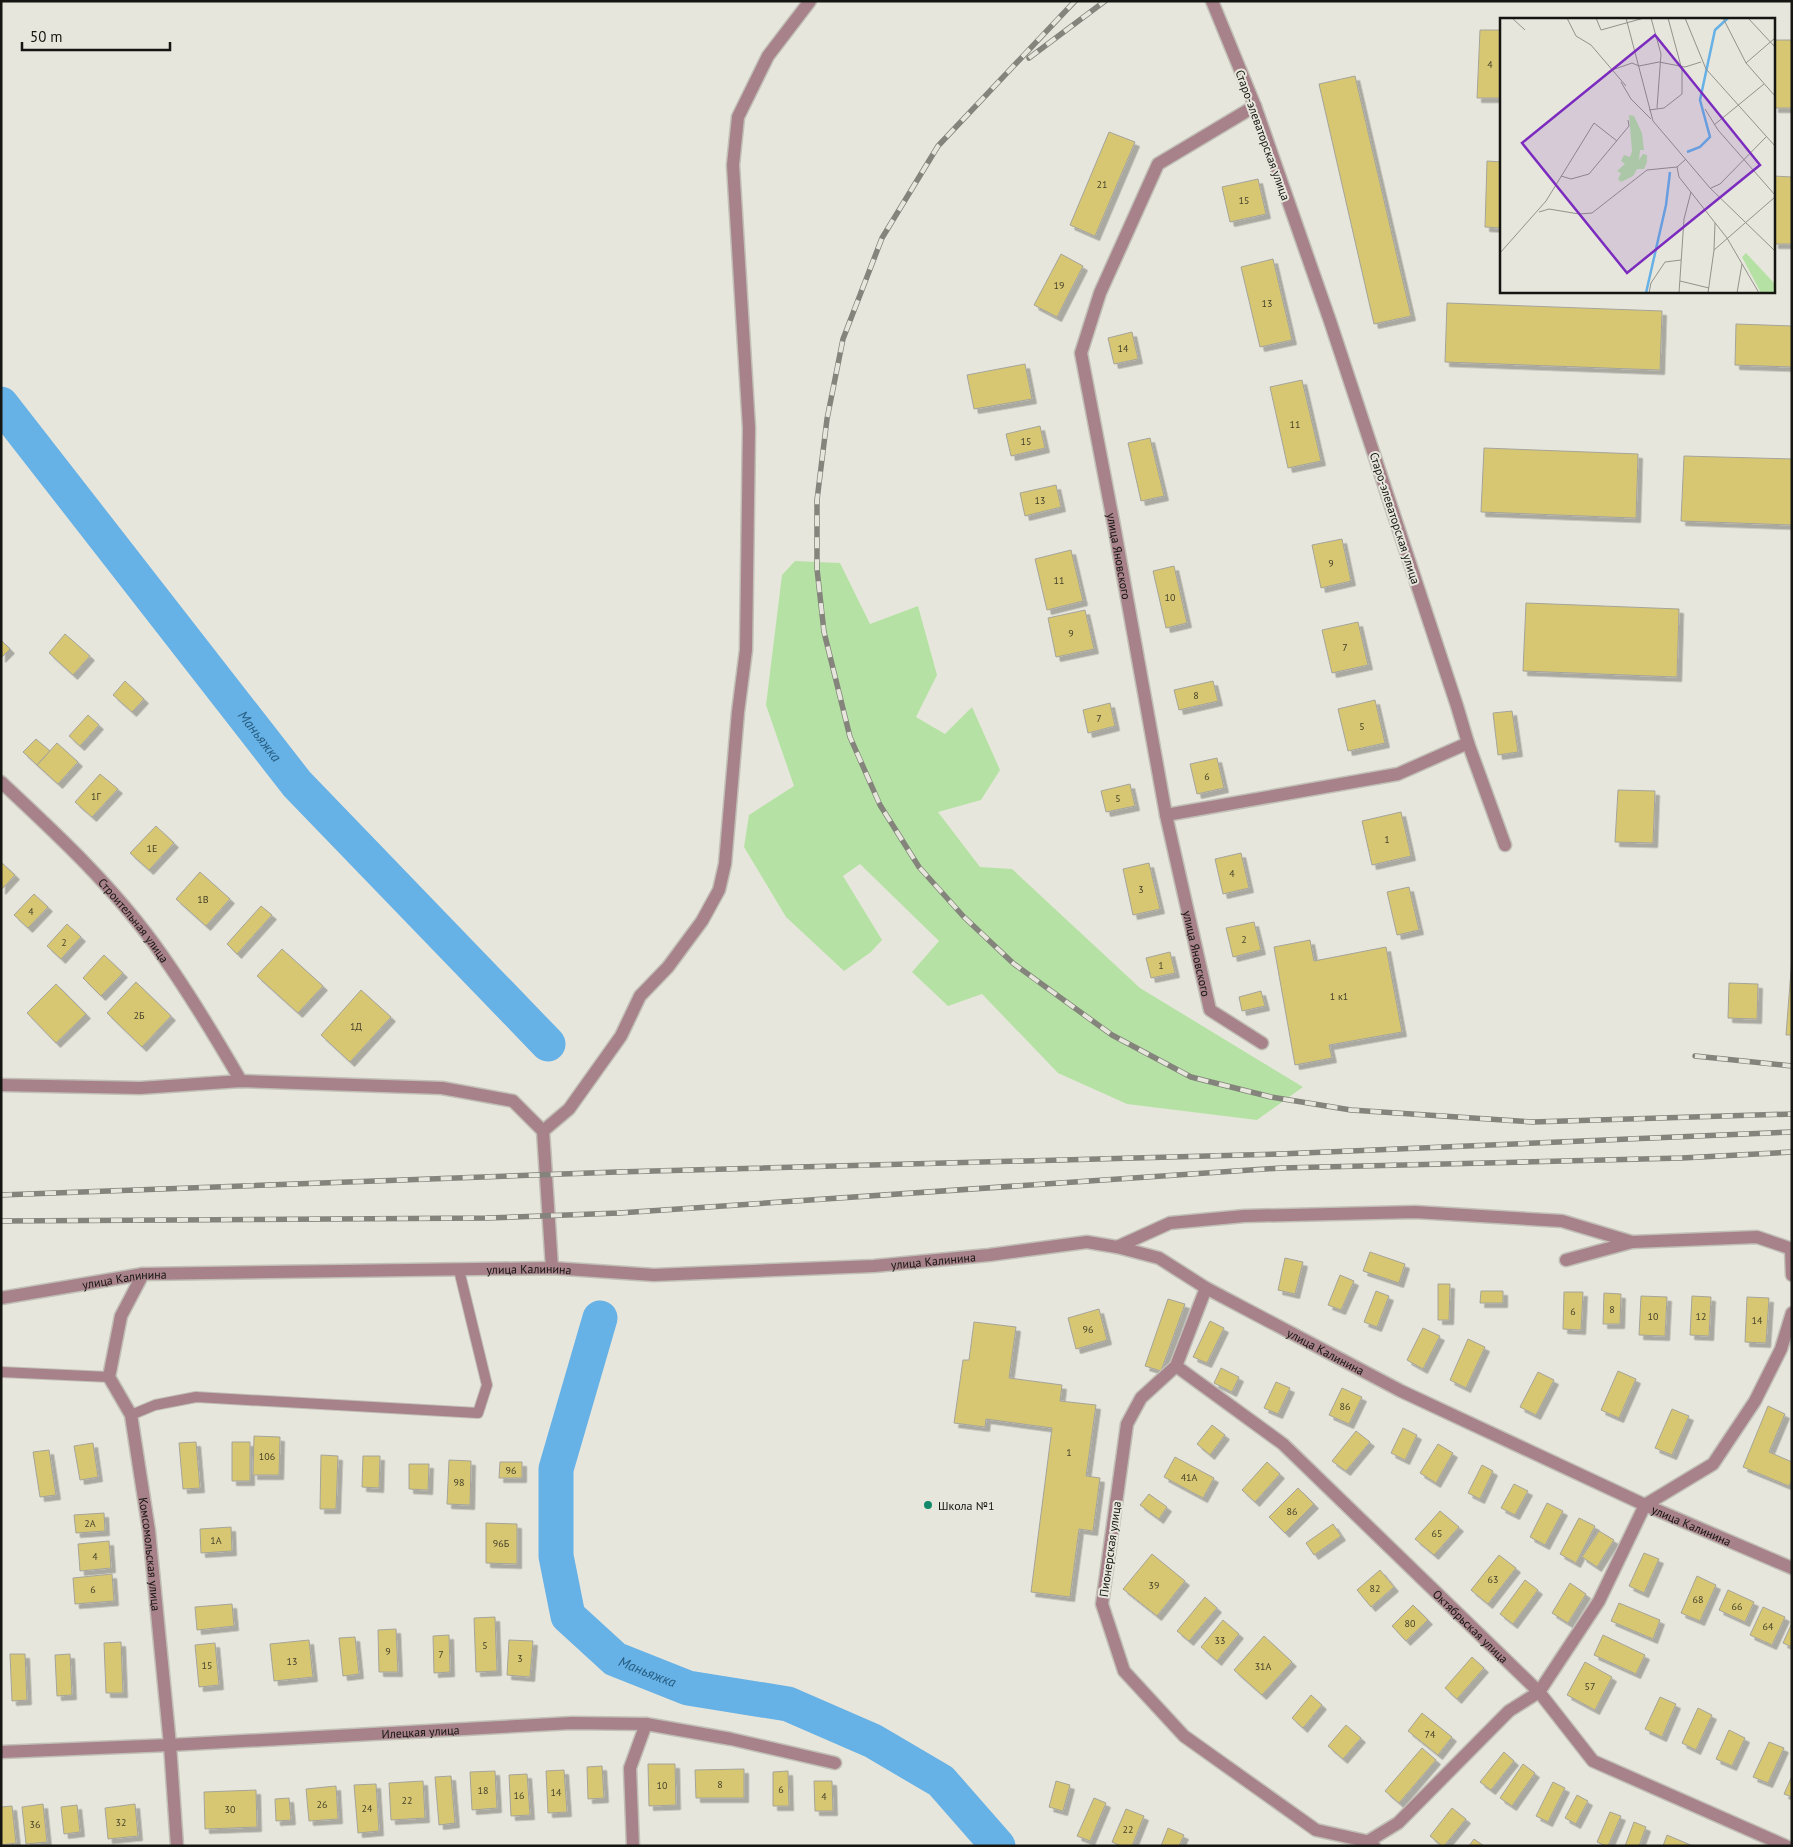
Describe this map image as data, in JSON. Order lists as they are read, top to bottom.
{
  "streets": {
    "street": [
      "Старо-элеваторская улица",
      "улица Яновского",
      "Строительная улица",
      "улица Калинина",
      "Пионерская улица",
      "Комсомольская улица",
      "Октябрьская улица",
      "Илецкая улица"
    ]
  },
  "crossings": [
    ["Старо-элеваторская улица", "улица Яновского"],
    ["улица Калинина", "Пионерская улица"],
    ["Пионерская улица", "Октябрьская улица"],
    ["Комсомольская улица", "Илецкая улица"]
  ],
  "water": ["Маньяжка"],
  "places": ["Школа №1"],
  "house_numbers": [
    "4",
    "21",
    "15",
    "19",
    "13",
    "14",
    "11",
    "15",
    "13",
    "9",
    "11",
    "10",
    "9",
    "7",
    "8",
    "7",
    "5",
    "6",
    "1Г",
    "5",
    "1",
    "1Е",
    "4",
    "3",
    "1В",
    "4",
    "2",
    "2",
    "1",
    "1 к1",
    "2Б",
    "1Д",
    "8",
    "6",
    "10",
    "12",
    "14",
    "96",
    "86",
    "1",
    "106",
    "96",
    "41А",
    "98",
    "86",
    "2А",
    "65",
    "1А",
    "96Б",
    "4",
    "63",
    "39",
    "82",
    "6",
    "68",
    "66",
    "80",
    "64",
    "33",
    "5",
    "9",
    "7",
    "3",
    "13",
    "15",
    "31А",
    "57",
    "74",
    "8",
    "10",
    "6",
    "18",
    "14",
    "16",
    "4",
    "22",
    "26",
    "24",
    "30",
    "32",
    "36",
    "22"
  ],
  "scale_bar": "50 m"
}
